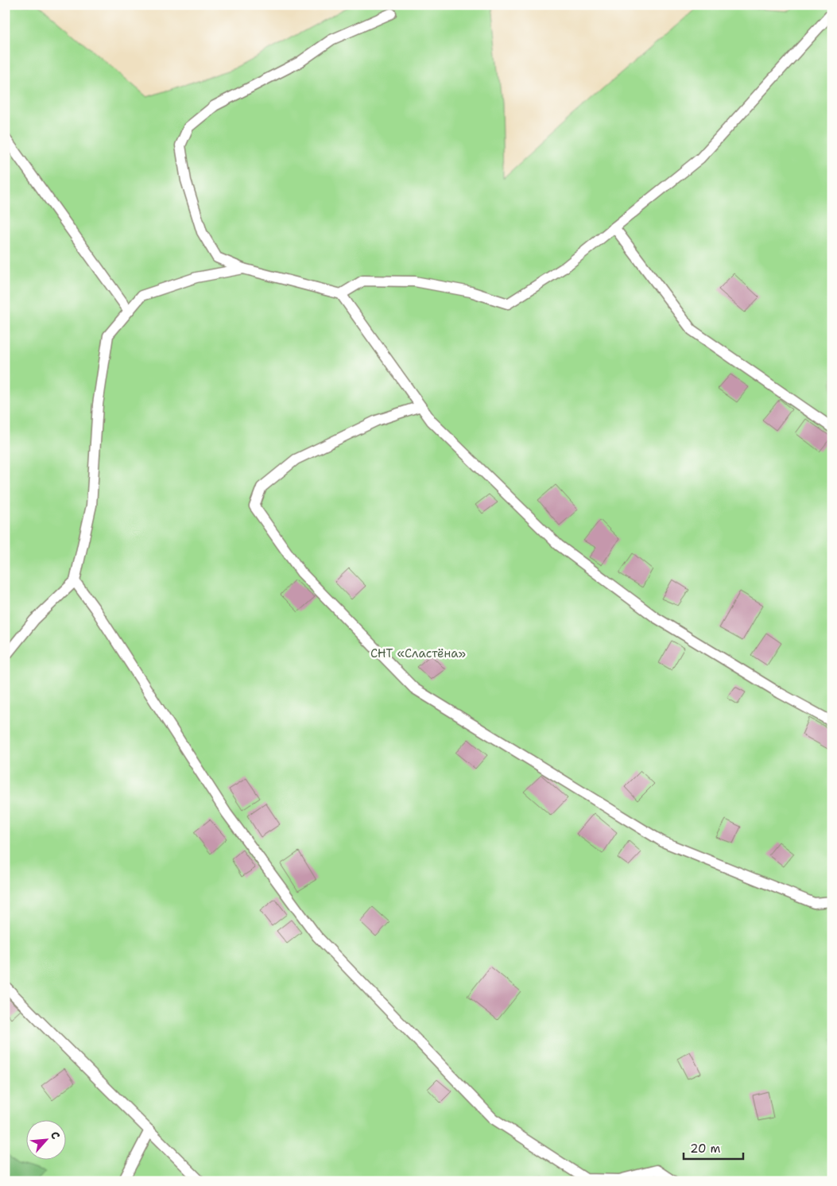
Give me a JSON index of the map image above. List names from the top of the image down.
{
  "parks": ["СНТ «Сластёна»"],
  "scale_bar": "20 m",
  "north": "top right"
}
